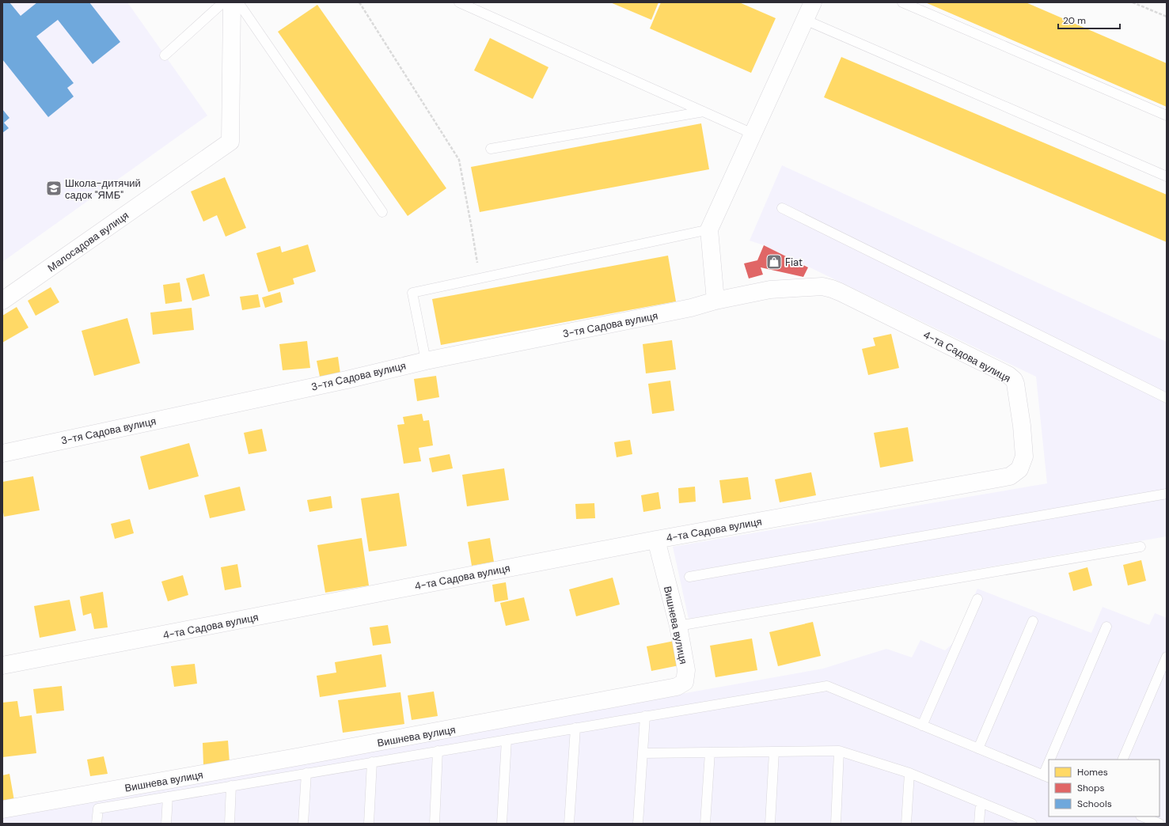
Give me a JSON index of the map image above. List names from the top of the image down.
{
  "streets": {
    "street": [
      "Малосадова вулиця",
      "3-тя Садова вулиця",
      "4-та Садова вулиця",
      "Вишнева вулиця"
    ]
  },
  "crossings": [
    ["3-тя Садова вулиця", "4-та Садова вулиця"],
    ["4-та Садова вулиця", "Вишнева вулиця"]
  ],
  "places": {
    "school or university": ["Школа-дитячий садок \"ЯМБ\""],
    "shop": ["Fiat"]
  },
  "legend": ["Homes", "Shops", "Schools"],
  "scale_bar": "20 m"
}
